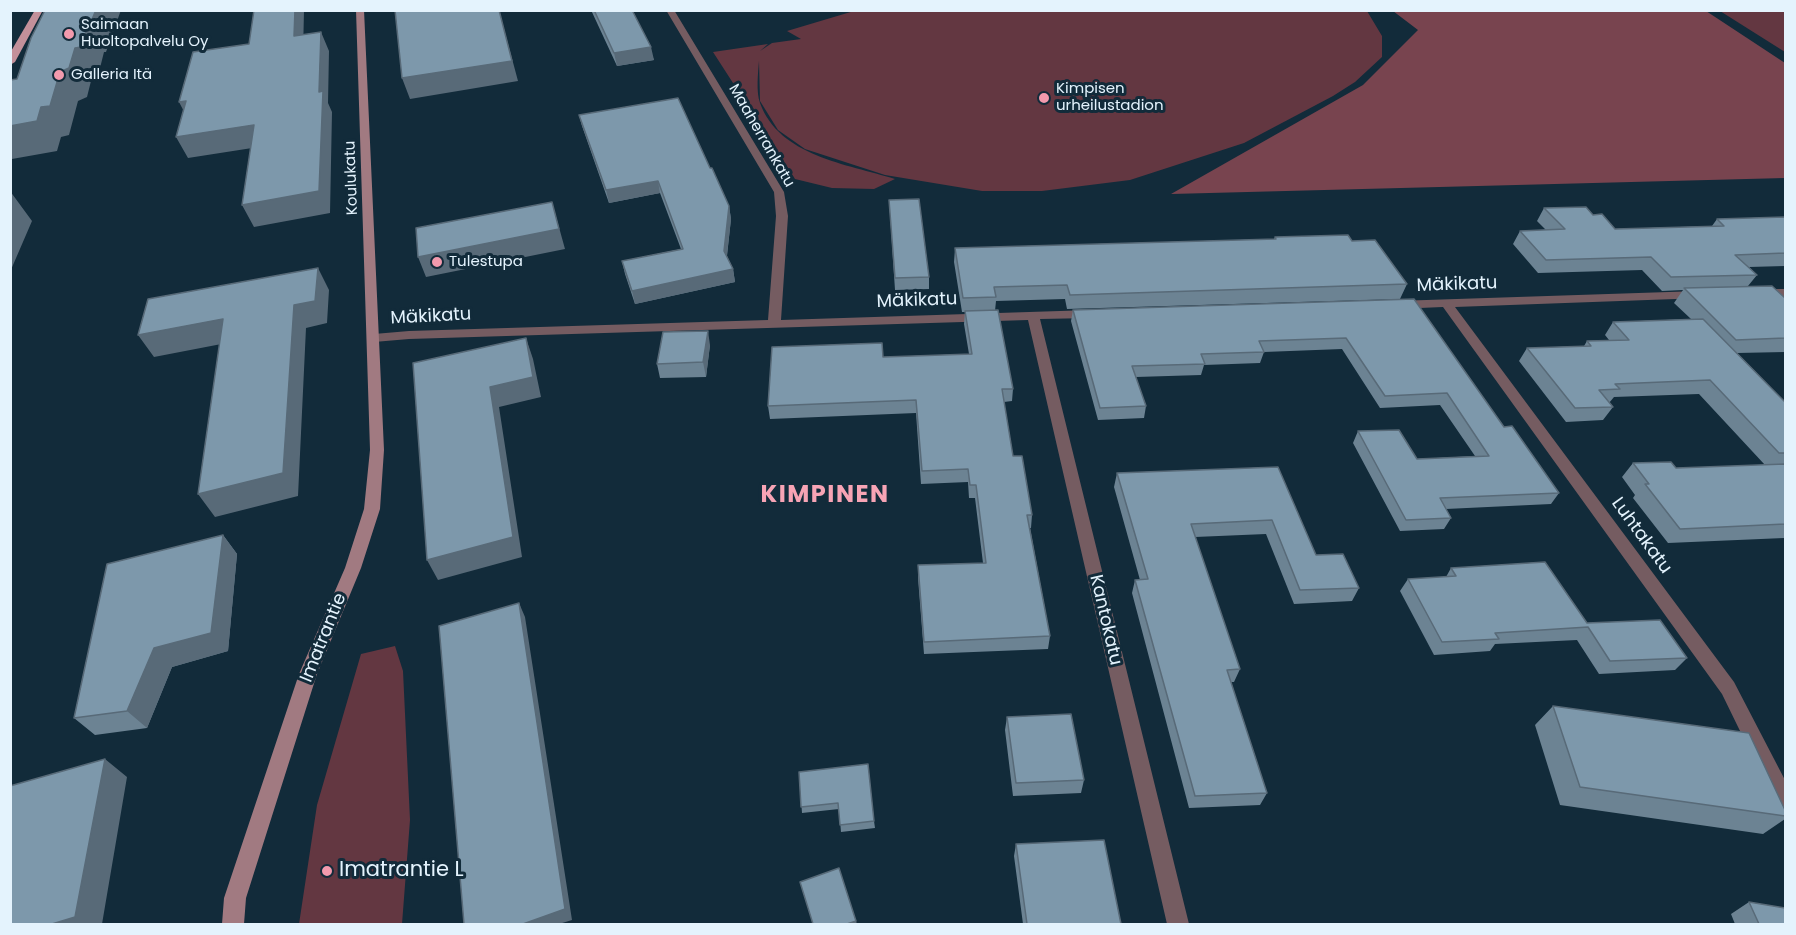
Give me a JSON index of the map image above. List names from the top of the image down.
{
  "streets": {
    "street": [
      "Maaherrankatu",
      "Koulukatu",
      "Mäkikatu",
      "Luhtakatu",
      "Kantokatu",
      "Imatrantie"
    ]
  },
  "crossings": [
    ["Maaherrankatu", "Mäkikatu"],
    ["Koulukatu", "Mäkikatu"],
    ["Koulukatu", "Imatrantie"],
    ["Mäkikatu", "Luhtakatu"],
    ["Mäkikatu", "Kantokatu"],
    ["Mäkikatu", "Imatrantie"]
  ],
  "districts": ["KIMPINEN"],
  "places": [
    "Saimaan Huoltopalvelu Oy",
    "Galleria Itä",
    "Kimpisen urheilustadion",
    "Tulestupa",
    "Imatrantie L"
  ]
}
